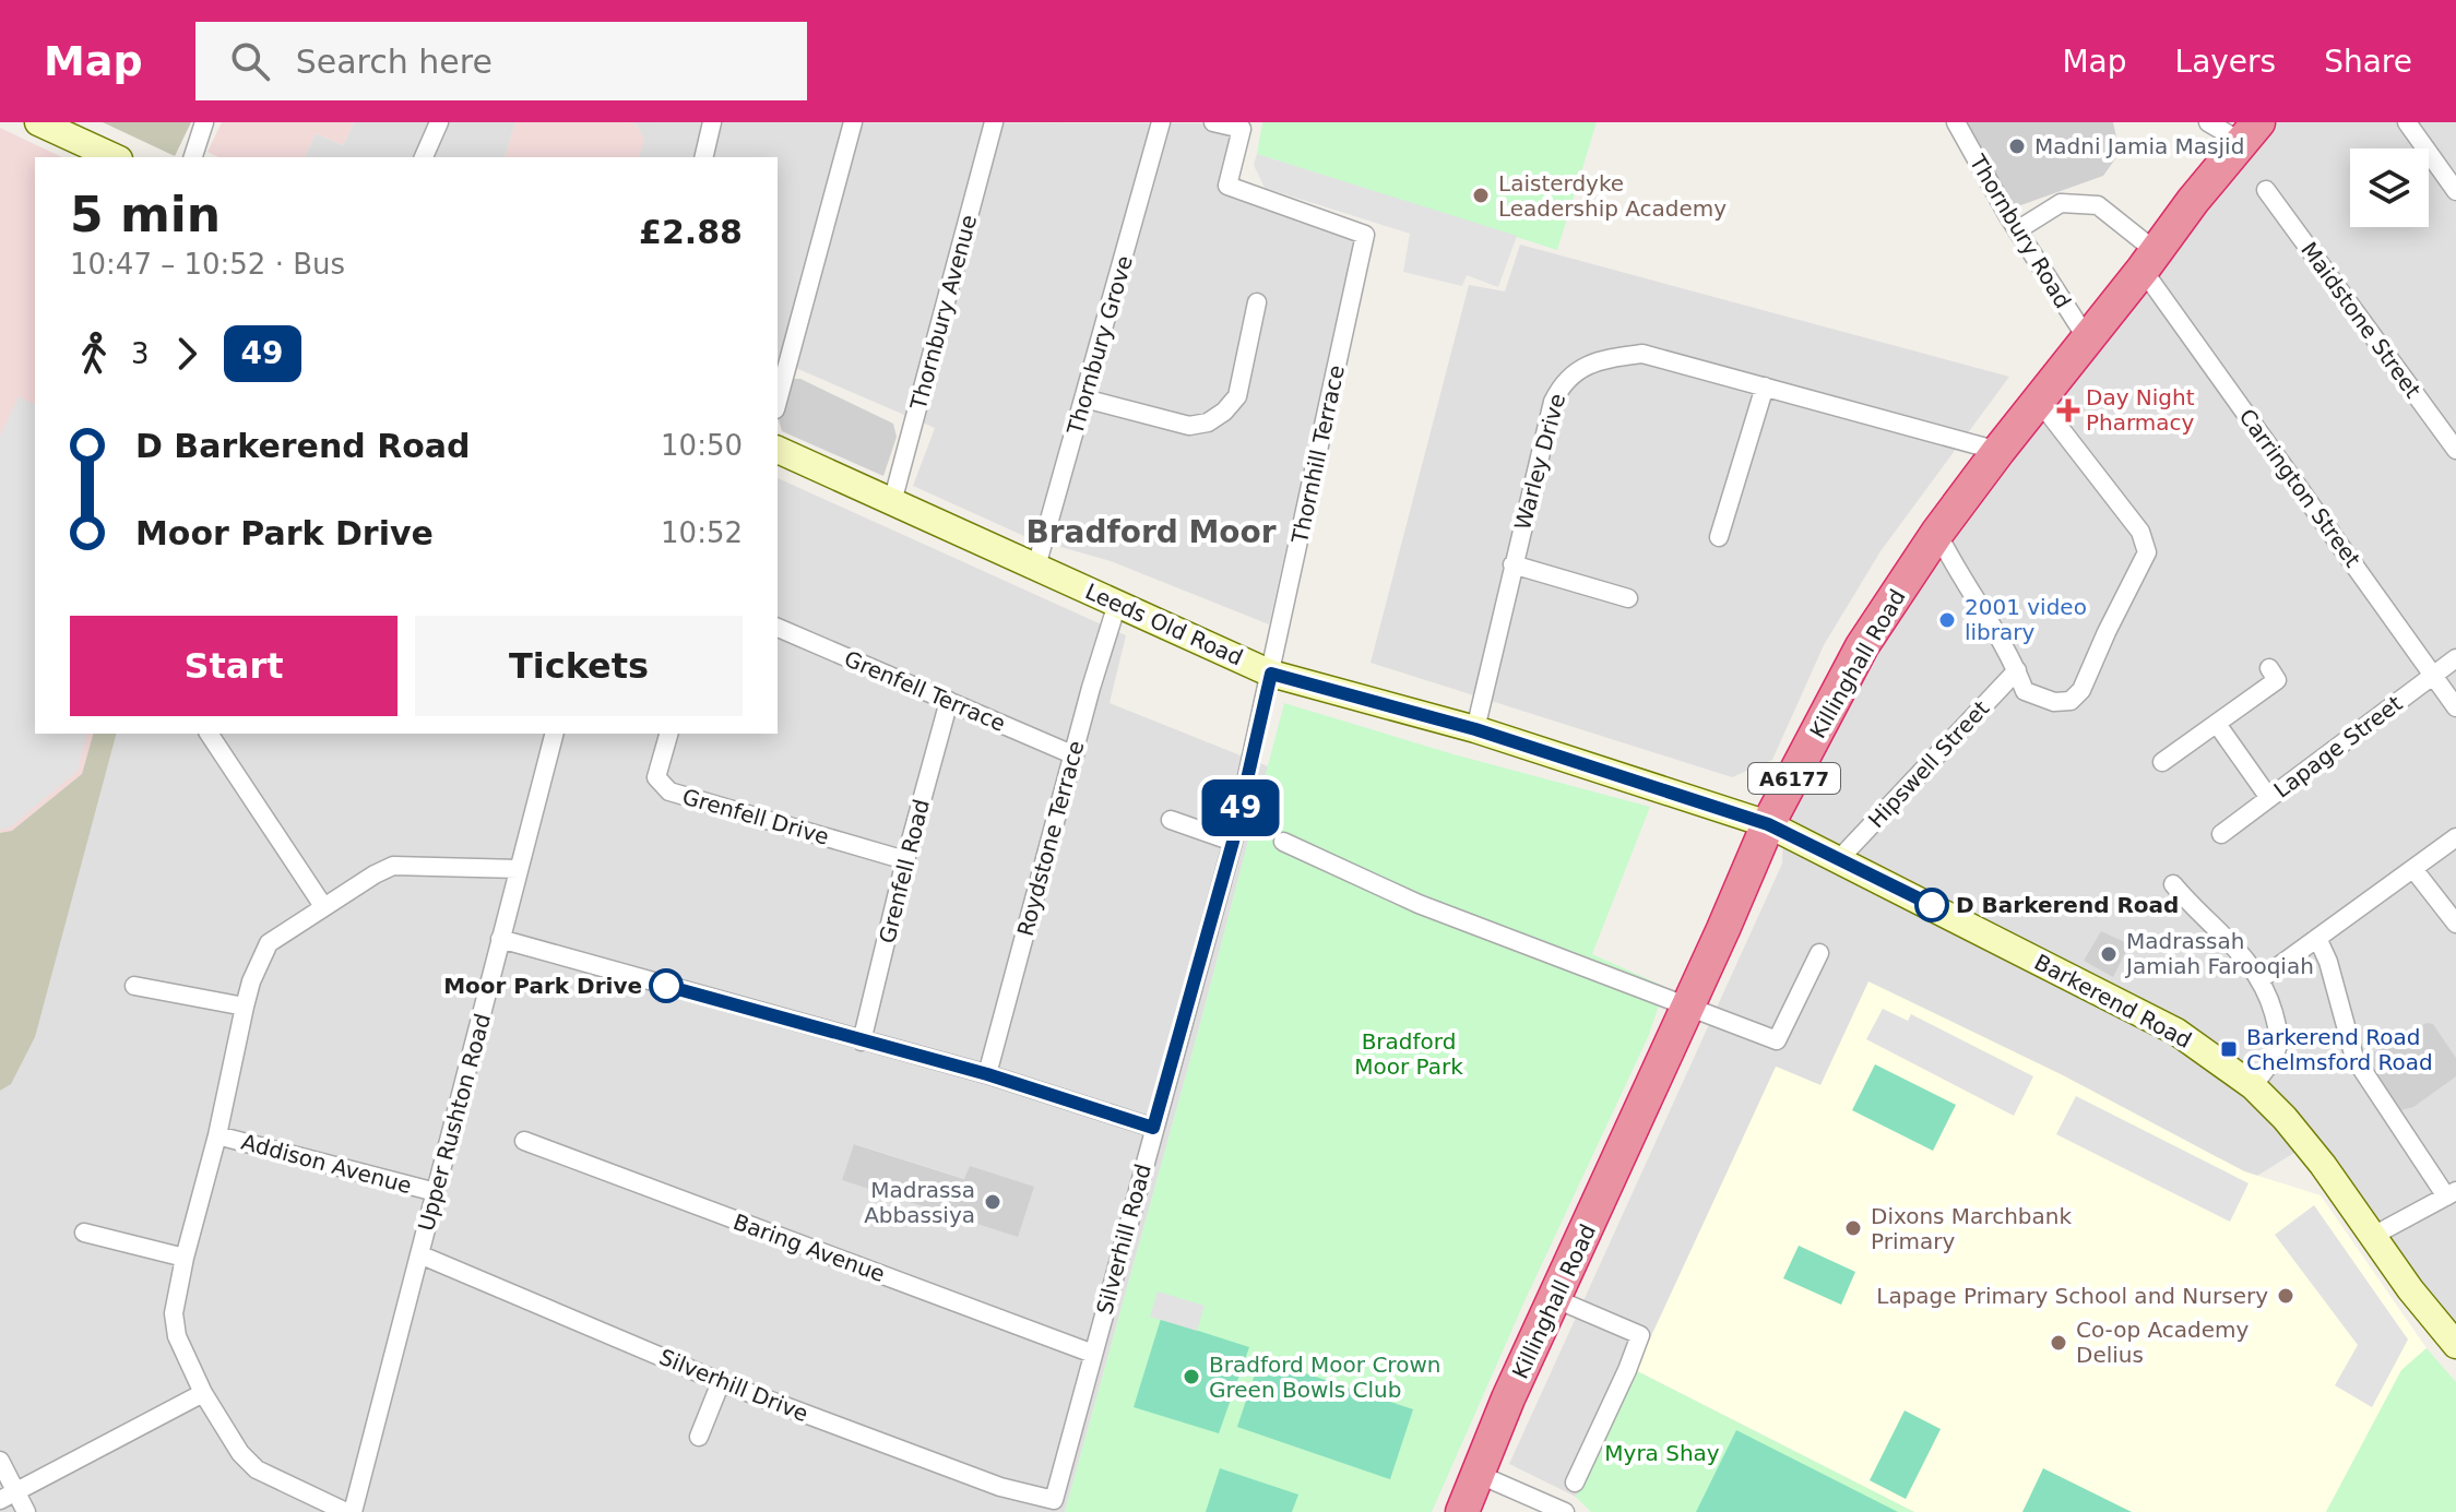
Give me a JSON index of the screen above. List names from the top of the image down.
{
  "streets": {
    "highway": ["Killinghall Road", "A6177"],
    "main road": ["Leeds Old Road", "Barkerend Road"],
    "street": [
      "Thornbury Road",
      "Thornbury Avenue",
      "Maidstone Street",
      "Thornbury Grove",
      "Thornhill Terrace",
      "Warley Drive",
      "Carrington Street",
      "Grenfell Terrace",
      "Lapage Street",
      "Hipswell Street",
      "Grenfell Drive",
      "Roydstone Terrace",
      "Grenfell Road",
      "Upper Rushton Road",
      "Addison Avenue",
      "Silverhill Road",
      "Baring Avenue",
      "Silverhill Drive"
    ]
  },
  "crossings": [
    ["Thornbury Road", "Carrington Street"],
    ["Thornbury Road", "Killinghall Road"],
    ["Thornbury Avenue", "Leeds Old Road"],
    ["Thornbury Grove", "Leeds Old Road"],
    ["Thornhill Terrace", "Leeds Old Road"],
    ["Thornhill Terrace", "Silverhill Road"],
    ["Warley Drive", "Leeds Old Road"],
    ["Warley Drive", "Killinghall Road"],
    ["Carrington Street", "Killinghall Road"],
    ["Carrington Street", "Lapage Street"],
    ["Leeds Old Road", "Killinghall Road"],
    ["Leeds Old Road", "Roydstone Terrace"],
    ["Leeds Old Road", "Barkerend Road"],
    ["Leeds Old Road", "Silverhill Road"],
    ["Killinghall Road", "Barkerend Road"],
    ["Grenfell Terrace", "Roydstone Terrace"],
    ["Grenfell Terrace", "Grenfell Road"],
    ["Hipswell Street", "Barkerend Road"],
    ["Grenfell Drive", "Grenfell Road"],
    ["Upper Rushton Road", "Addison Avenue"],
    ["Upper Rushton Road", "Silverhill Drive"],
    ["Silverhill Road", "Baring Avenue"],
    ["Silverhill Road", "Silverhill Drive"]
  ],
  "districts": ["Bradford Moor"],
  "parks": ["Bradford Moor Park", "Myra Shay"],
  "places": {
    "other": [
      "Madni Jamia Masjid",
      "Laisterdyke Leadership Academy",
      "2001 video library",
      "D Barkerend Road",
      "Madrassah Jamiah Farooqiah",
      "Moor Park Drive",
      "Madrassa Abbassiya",
      "Dixons Marchbank Primary",
      "Lapage Primary School and Nursery",
      "Co-op Academy Delius",
      "Bradford Moor Crown Green Bowls Club"
    ],
    "health": ["Day Night Pharmacy"],
    "transit": ["Barkerend Road Chelmsford Road"]
  },
  "lines": ["bus line 49"],
  "page": {
    "header": "Map",
    "search": "Search here",
    "nav": ["Map", "Layers", "Share"],
    "on_map": "49",
    "heading": ["5 min", "10:47 – 10:52 · Bus", "£2.88"],
    "legs": ["3", "49"],
    "list": [
      {
        "name": "D Barkerend Road",
        "value": "10:50"
      },
      {
        "name": "Moor Park Drive",
        "value": "10:52"
      }
    ],
    "buttons": ["Start", "Tickets"]
  }
}
